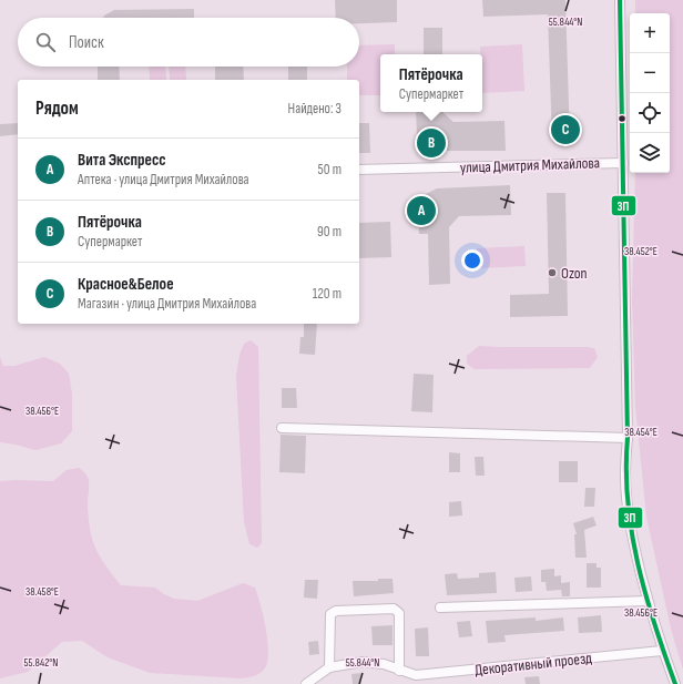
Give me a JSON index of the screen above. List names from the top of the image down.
{
  "streets": {
    "street": ["улица Дмитрия Михайлова", "Декоративный проезд"]
  },
  "places": ["Ozon"],
  "lines": ["transit line 3П"],
  "page": {
    "map_buttons": ["+", "−"],
    "search": "Поиск",
    "popup": ["Пятёрочка", "Супермаркет"],
    "heading": ["Рядом", "Найдено: 3"],
    "pins": ["C", "B", "A"],
    "list": [
      {
        "mark": "A",
        "name": "Вита Экспресс",
        "note": "Аптека · улица Дмитрия Михайлова",
        "value": "50 m"
      },
      {
        "mark": "B",
        "name": "Пятёрочка",
        "note": "Супермаркет",
        "value": "90 m"
      },
      {
        "mark": "C",
        "name": "Красное&Белое",
        "note": "Магазин · улица Дмитрия Михайлова",
        "value": "120 m"
      }
    ]
  },
  "coordinates": [
    "55.844°N",
    "38.452°E",
    "38.456°E",
    "38.454°E",
    "38.458°E",
    "55.842°N"
  ]
}
